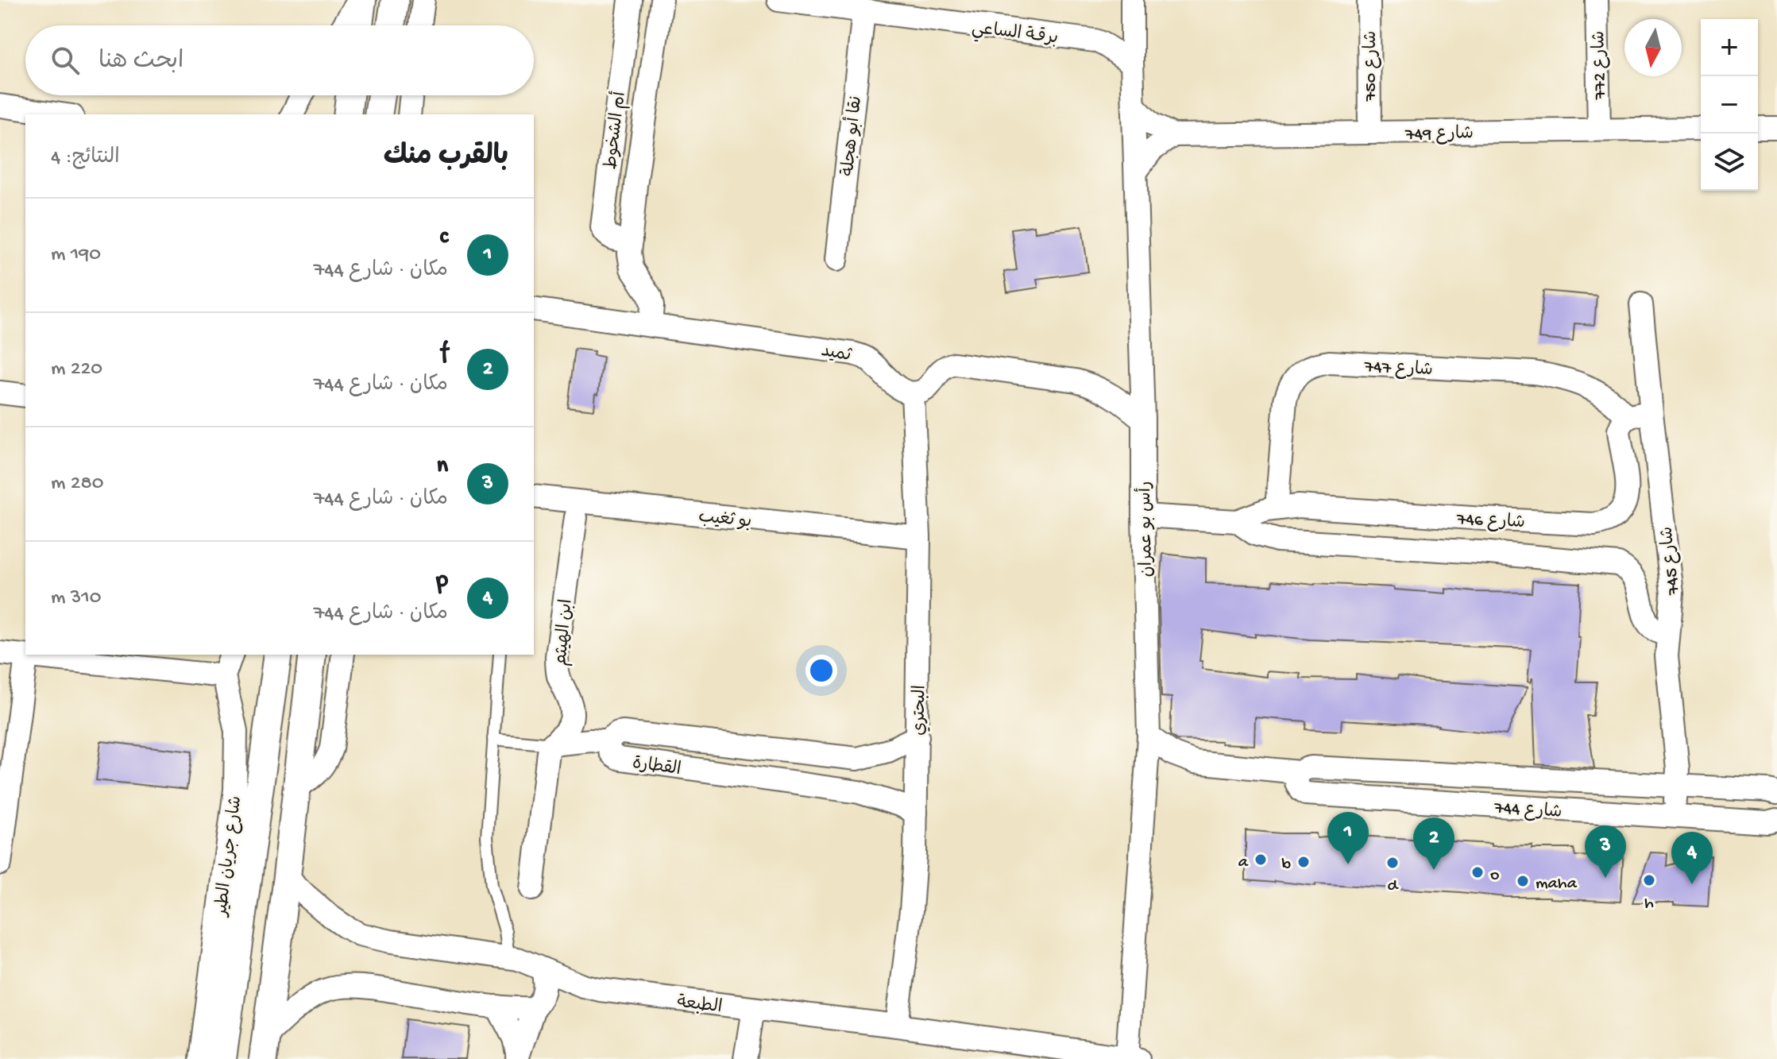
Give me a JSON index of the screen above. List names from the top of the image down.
{
  "streets": {
    "street": [
      "برقـة الساعي",
      "شارع 772",
      "شارع 750",
      "أم الشخوط",
      "شارع 749",
      "نقا أبو هجلة",
      "ثميد",
      "شارع 747",
      "بو ثغيب",
      "شارع 746",
      "رأس بو عمران",
      "شارع 745",
      "ابن الهيثم",
      "البحتري",
      "القطارة",
      "شارع 744",
      "شارع جريان الطير",
      "الطبعة"
    ]
  },
  "crossings": [
    ["برقـة الساعي", "نقا أبو هجلة"],
    ["برقـة الساعي", "رأس بو عمران"],
    ["شارع 772", "شارع 749"],
    ["شارع 750", "شارع 749"],
    ["أم الشخوط", "ثميد"],
    ["ثميد", "البحتري"],
    ["شارع 747", "شارع 746"],
    ["بو ثغيب", "البحتري"],
    ["شارع 746", "رأس بو عمران"],
    ["شارع 746", "شارع 745"],
    ["رأس بو عمران", "شارع 744"],
    ["رأس بو عمران", "الطبعة"],
    ["شارع 745", "شارع 744"],
    ["البحتري", "القطارة"],
    ["البحتري", "الطبعة"]
  ],
  "places": [
    "a",
    "b",
    "d",
    "o",
    "h",
    "maha"
  ],
  "north": "bottom",
  "page": {
    "map_buttons": ["+", "−"],
    "search": "ابحث هنا",
    "heading": ["بالقرب منك", "النتائج: 4"],
    "list": [
      {
        "mark": "1",
        "name": "c",
        "note": "مكان · شارع 744",
        "value": "190 m"
      },
      {
        "mark": "2",
        "name": "f",
        "note": "مكان · شارع 744",
        "value": "220 m"
      },
      {
        "mark": "3",
        "name": "n",
        "note": "مكان · شارع 744",
        "value": "280 m"
      },
      {
        "mark": "4",
        "name": "p",
        "note": "مكان · شارع 744",
        "value": "310 m"
      }
    ],
    "pins": [
      "1",
      "2",
      "3",
      "4"
    ]
  }
}
